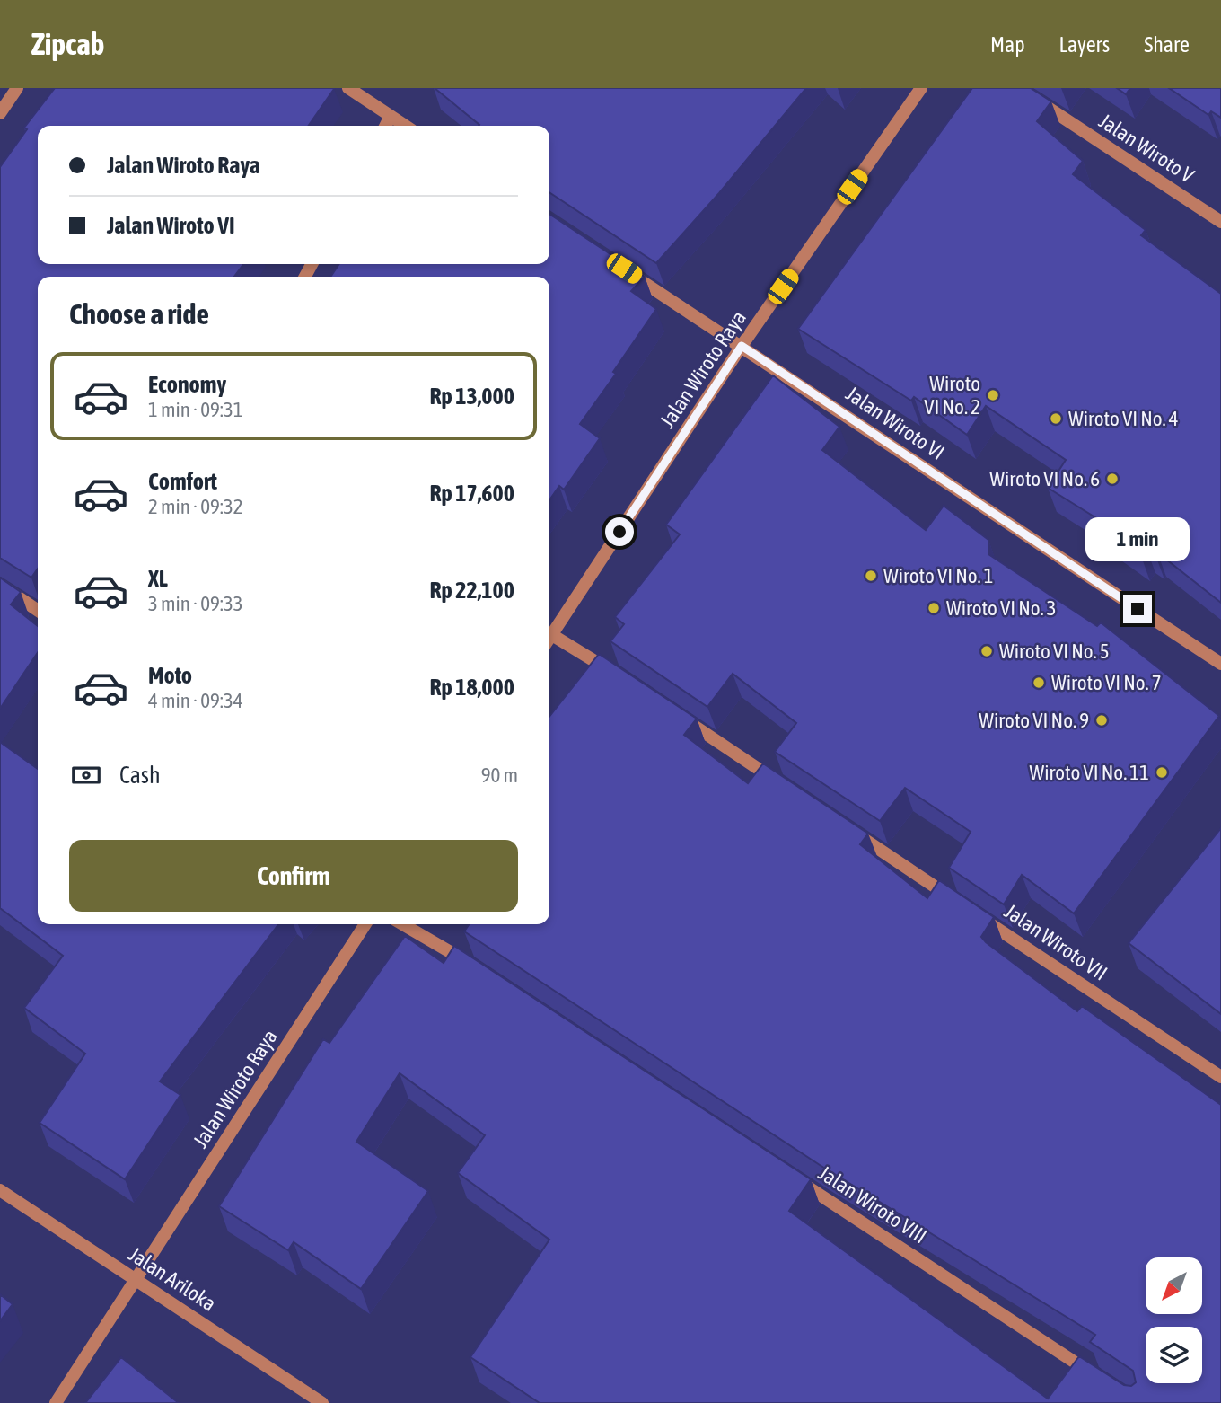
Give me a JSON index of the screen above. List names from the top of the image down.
{
  "streets": {
    "street": [
      "Jalan Wiroto V",
      "Jalan Wiroto Raya",
      "Jalan Wiroto VI",
      "Jalan Wiroto VII",
      "Jalan Wiroto VIII",
      "Jalan Ariloka"
    ]
  },
  "crossings": [
    ["Jalan Wiroto Raya", "Jalan Wiroto VI"],
    ["Jalan Wiroto Raya", "Jalan Ariloka"]
  ],
  "places": [
    "Wiroto VI No. 2",
    "Wiroto VI No. 4",
    "Wiroto VI No. 6",
    "Wiroto VI No. 1",
    "Wiroto VI No. 3",
    "Wiroto VI No. 5",
    "Wiroto VI No. 7",
    "Wiroto VI No. 9",
    "Wiroto VI No. 11"
  ],
  "north": "bottom left",
  "page": {
    "header": "Zipcab",
    "nav": ["Map", "Layers", "Share"],
    "banner": ["Jalan Wiroto Raya", "Jalan Wiroto VI"],
    "heading": "Choose a ride",
    "list": [
      {
        "name": "Economy",
        "note": "1 min · 09:31",
        "value": "Rp 13,000"
      },
      {
        "name": "Comfort",
        "note": "2 min · 09:32",
        "value": "Rp 17,600"
      },
      {
        "name": "XL",
        "note": "3 min · 09:33",
        "value": "Rp 22,100"
      },
      {
        "name": "Moto",
        "note": "4 min · 09:34",
        "value": "Rp 18,000"
      }
    ],
    "bubble": "1 min",
    "pay": ["Cash", "90 m"],
    "buttons": "Confirm"
  }
}
